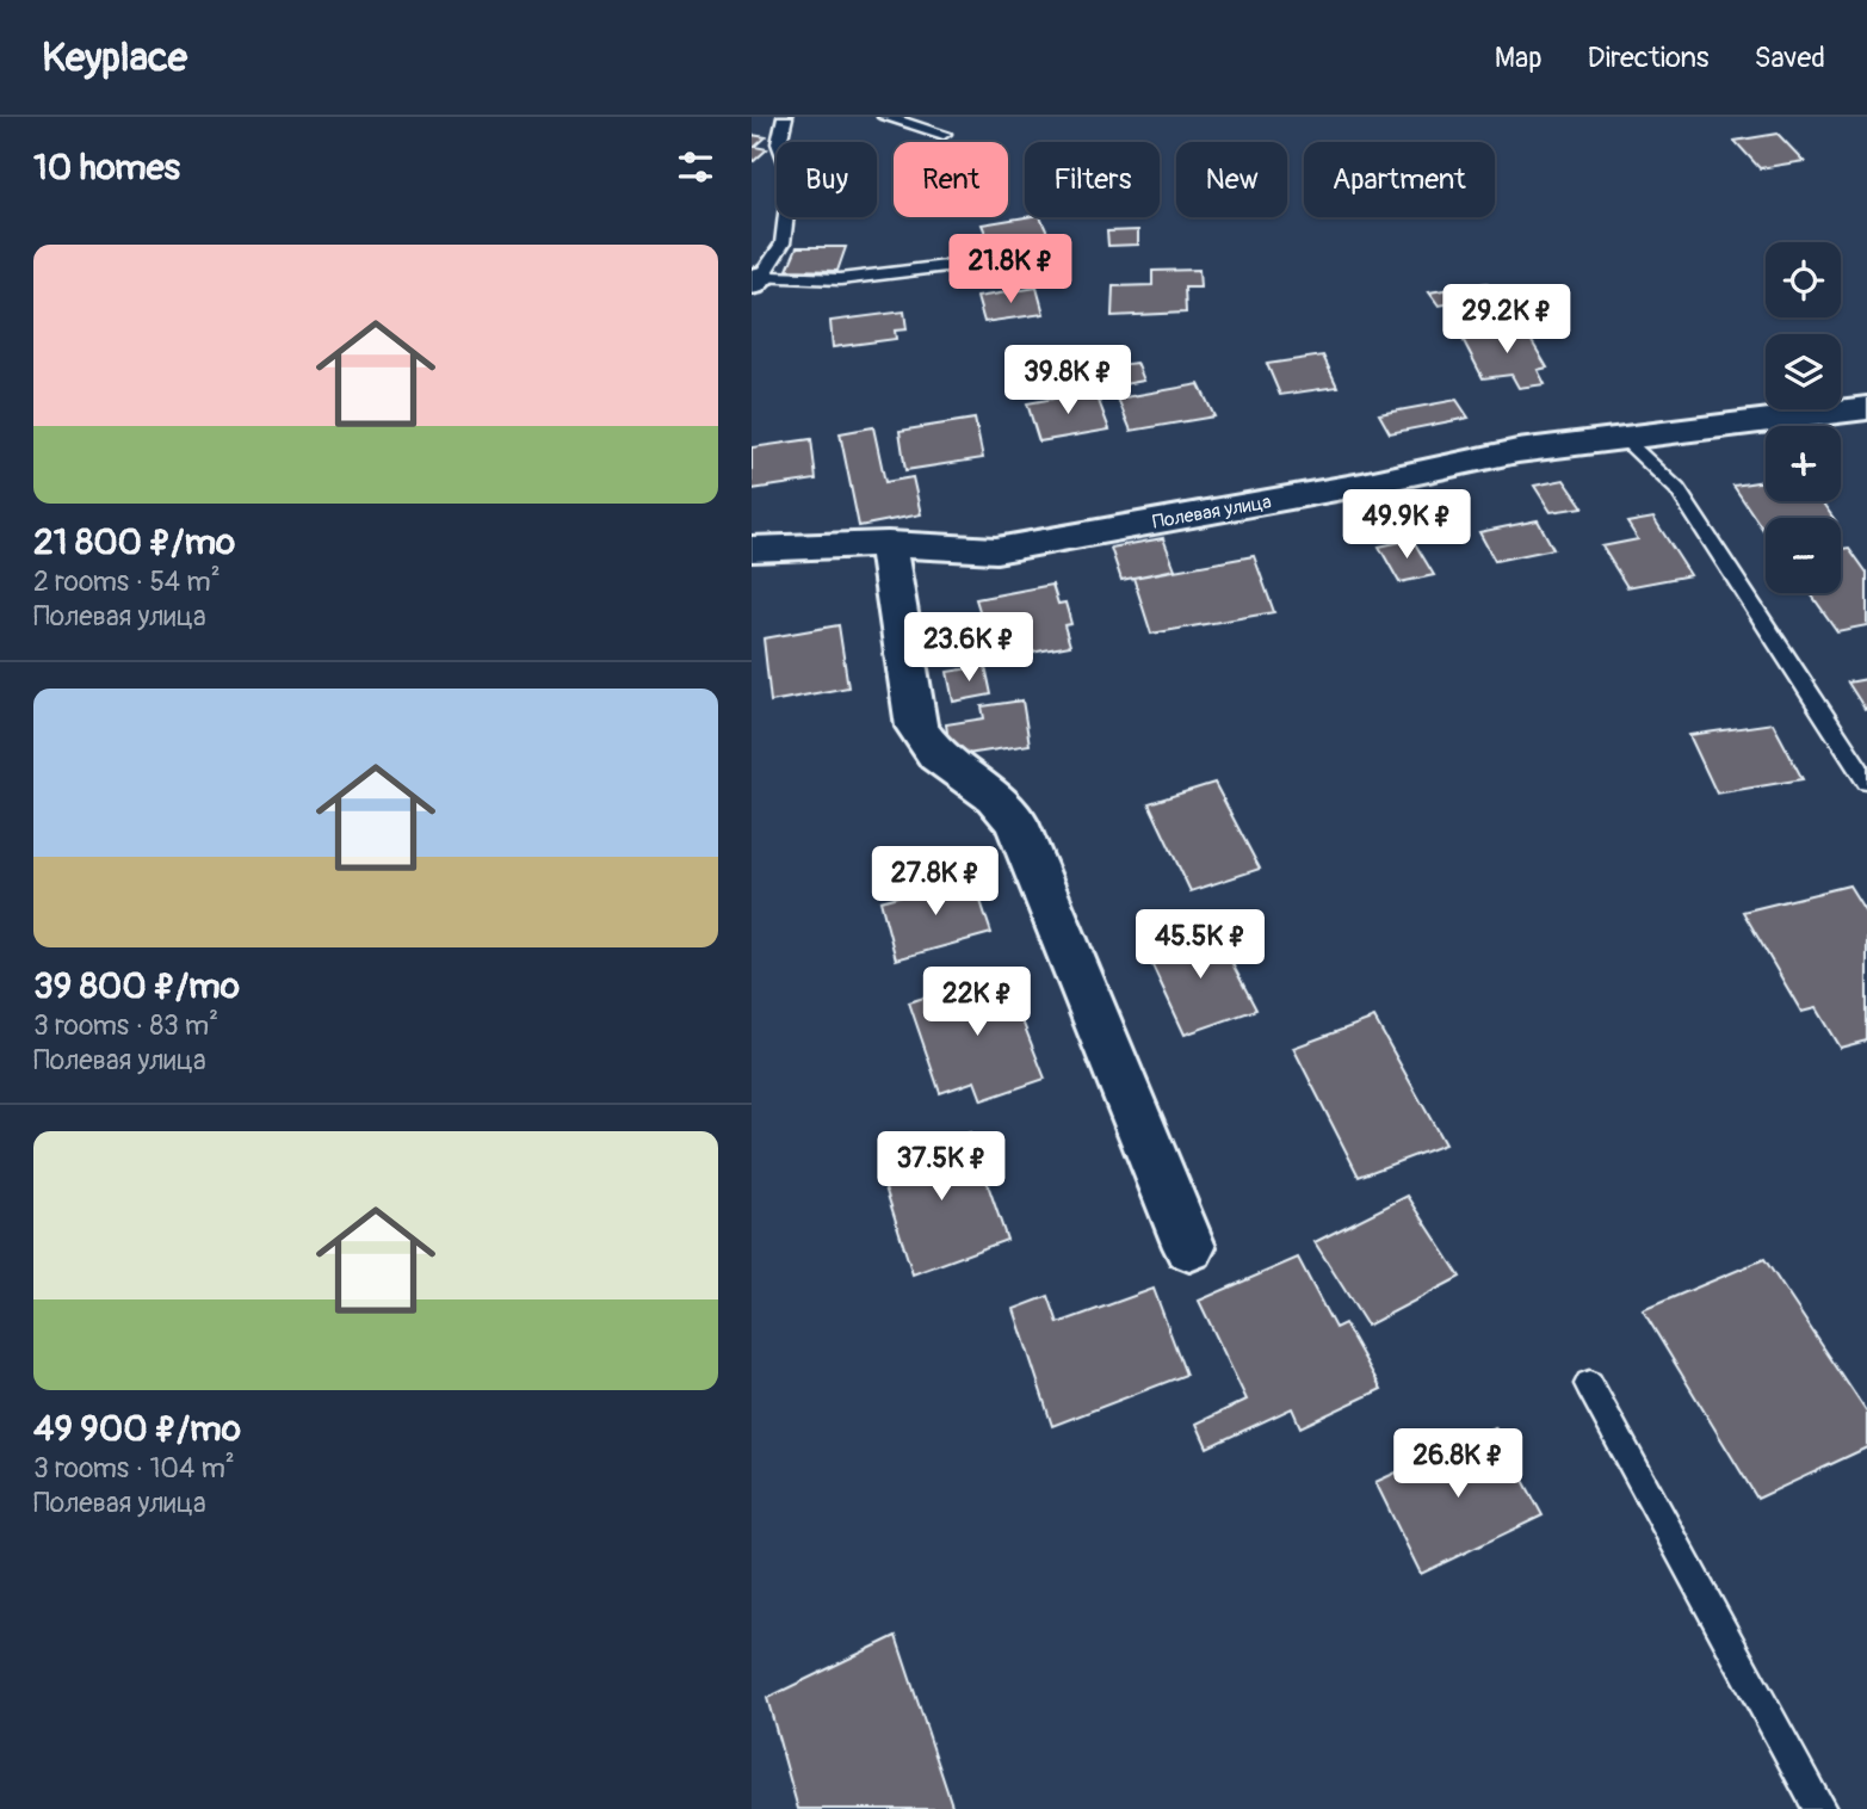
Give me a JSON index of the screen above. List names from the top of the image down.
{
  "streets": {
    "street": ["Полевая улица"]
  },
  "page": {
    "header": "Keyplace",
    "nav": ["Map", "Directions", "Saved"],
    "heading": "10 homes",
    "chip": [
      "Buy",
      "Rent",
      "Filters",
      "New",
      "Apartment"
    ],
    "list": [
      {
        "name": "21 800 ₽/mo",
        "note": "2 rooms · 54 m² · Полевая улица"
      },
      {
        "name": "39 800 ₽/mo",
        "note": "3 rooms · 83 m² · Полевая улица"
      },
      {
        "name": "49 900 ₽/mo",
        "note": "3 rooms · 104 m² · Полевая улица"
      }
    ],
    "price": [
      "21.8K ₽",
      "29.2K ₽",
      "39.8K ₽",
      "49.9K ₽",
      "23.6K ₽",
      "27.8K ₽",
      "45.5K ₽",
      "22K ₽",
      "37.5K ₽",
      "26.8K ₽"
    ],
    "map_buttons": ["+", "−"]
  }
}
